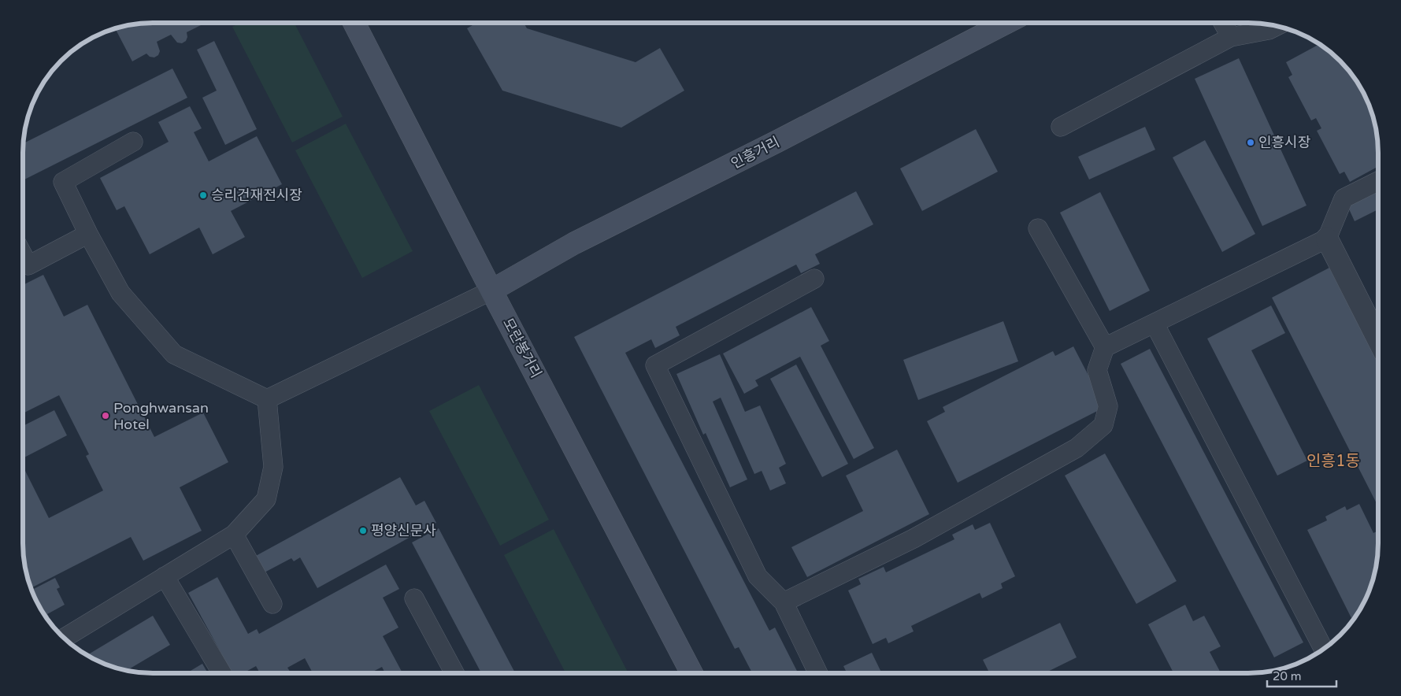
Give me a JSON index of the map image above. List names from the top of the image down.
{
  "streets": {
    "main road": ["인흥거리", "모란봉거리"]
  },
  "crossings": [
    ["인흥거리", "모란봉거리"]
  ],
  "districts": ["인흥1동"],
  "places": [
    "인흥시장",
    "승리건재전시장",
    "Ponghwansan Hotel",
    "평양신문사"
  ],
  "scale_bar": "20 m"
}
